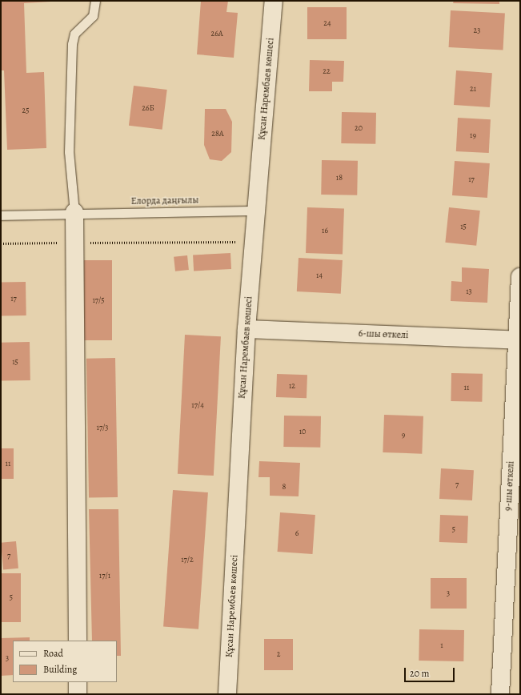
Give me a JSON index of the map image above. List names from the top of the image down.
{
  "streets": {
    "street": ["Құсан Нарембаев көшесі", "6-шы өткелі", "9-шы өткелі"],
    "lane": ["Елорда даңғылы"]
  },
  "crossings": [
    ["Құсан Нарембаев көшесі", "Елорда даңғылы"],
    ["Құсан Нарембаев көшесі", "6-шы өткелі"],
    ["6-шы өткелі", "9-шы өткелі"]
  ],
  "house_numbers": [
    "24",
    "23",
    "26А",
    "22",
    "21",
    "26Б",
    "25",
    "20",
    "28А",
    "19",
    "18",
    "17",
    "15",
    "16",
    "14",
    "13",
    "17",
    "17/5",
    "15",
    "12",
    "11",
    "17/4",
    "17/3",
    "10",
    "9",
    "11",
    "7",
    "8",
    "5",
    "6",
    "7",
    "17/2",
    "17/1",
    "3",
    "5",
    "1",
    "2",
    "3"
  ],
  "legend": ["Road", "Building"],
  "scale_bar": "20 m"
}
